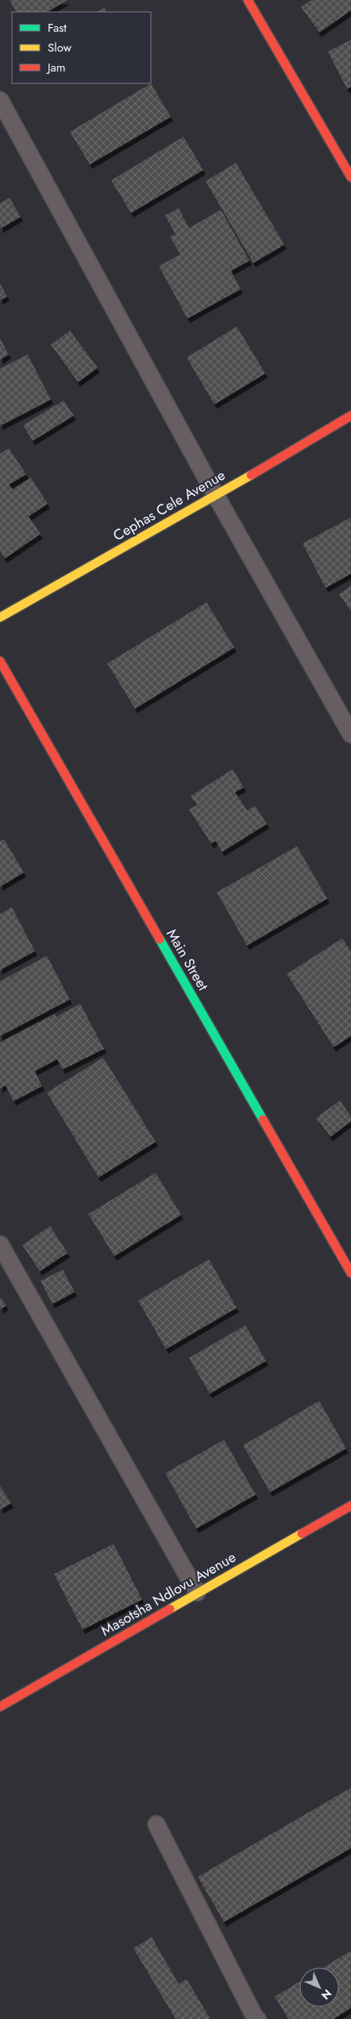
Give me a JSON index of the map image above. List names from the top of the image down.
{
  "streets": {
    "main road": ["Cephas Cele Avenue", "Main Street", "Masotsha Ndlovu Avenue"]
  },
  "legend": ["Fast", "Slow", "Jam"],
  "north": "bottom right"
}
